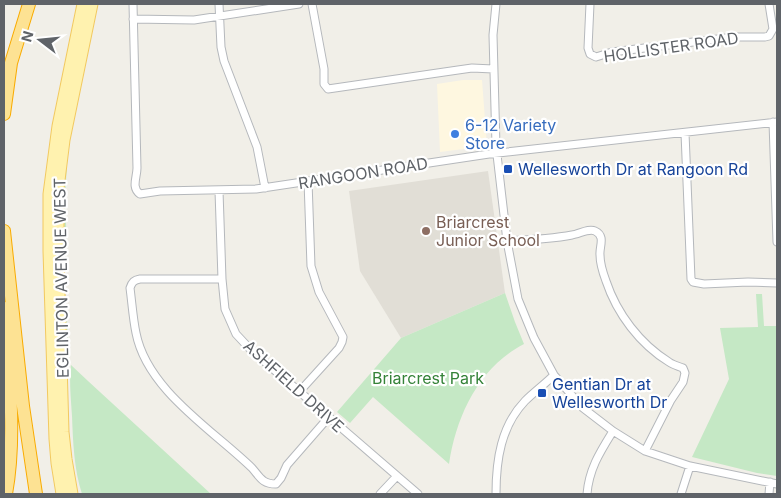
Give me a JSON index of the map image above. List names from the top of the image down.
{
  "streets": {
    "main road": ["EGLINTON AVENUE WEST"],
    "street": ["HOLLISTER ROAD", "RANGOON ROAD", "ASHFIELD DRIVE"]
  },
  "crossings": [
    ["RANGOON ROAD", "ASHFIELD DRIVE"]
  ],
  "parks": ["Briarcrest Park"],
  "places": {
    "other": ["6-12 Variety Store", "Briarcrest Junior School"],
    "transit": ["Wellesworth Dr at Rangoon Rd", "Gentian Dr at Wellesworth Dr"]
  },
  "north": "left"
}
